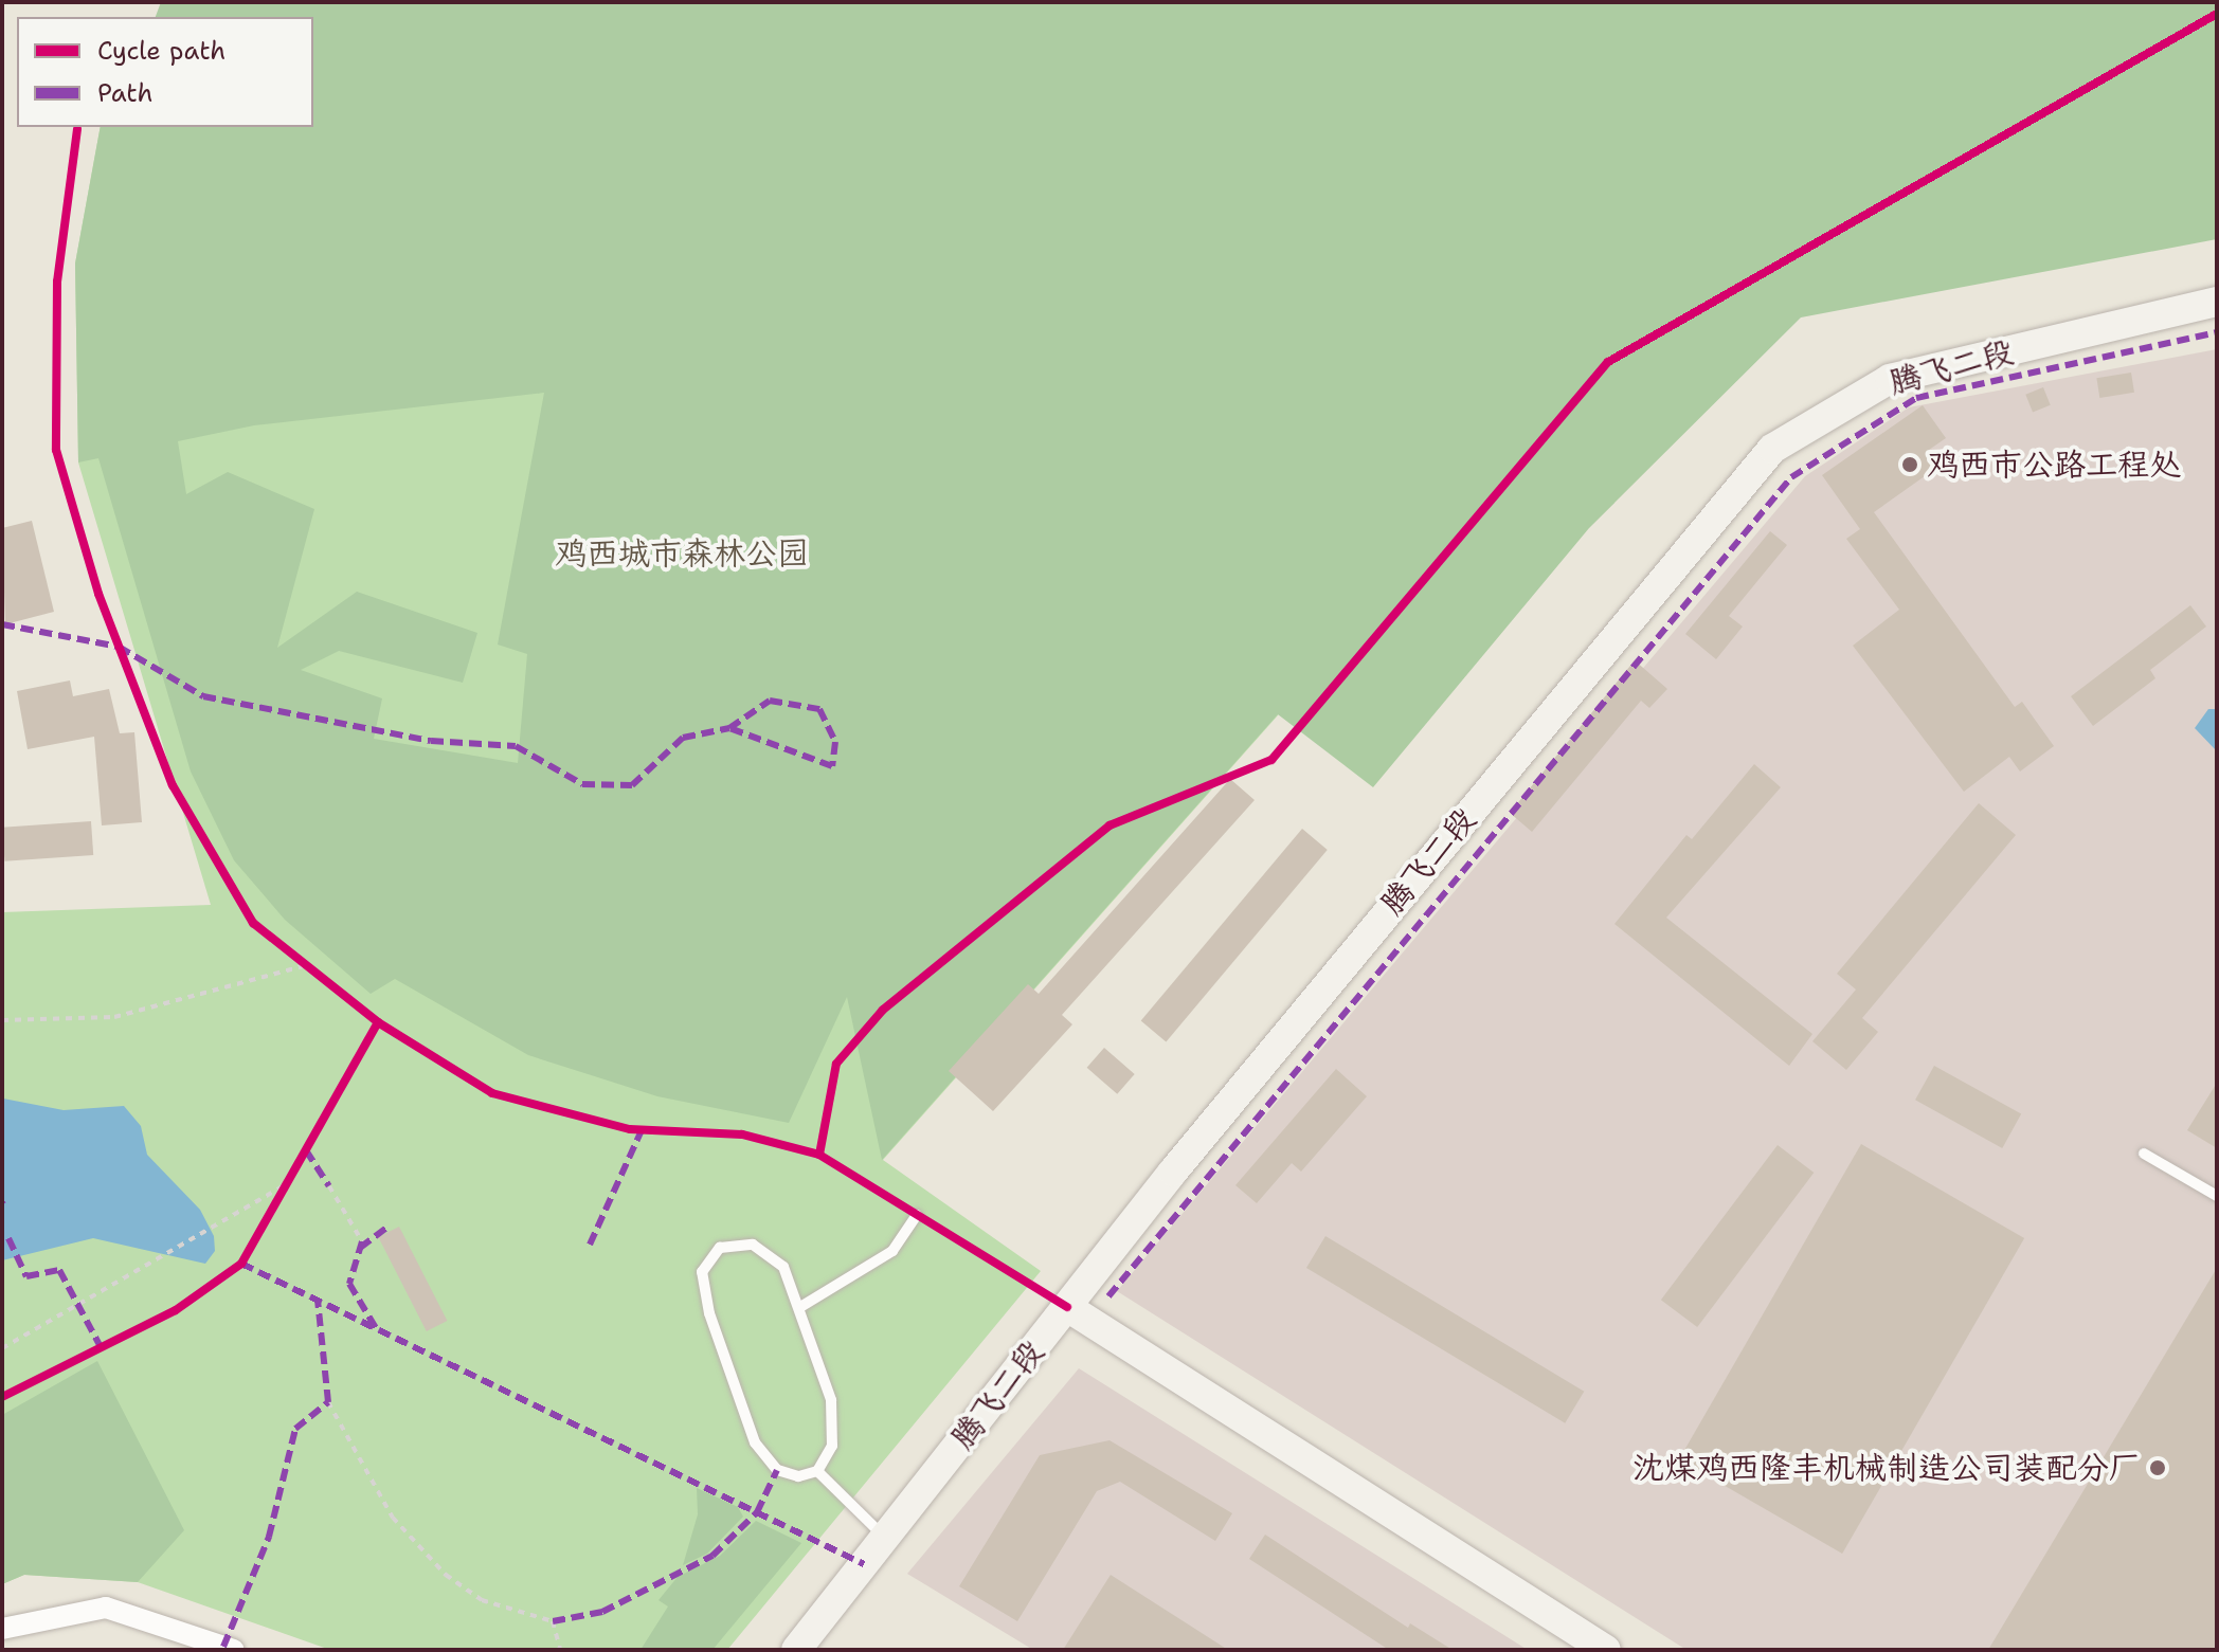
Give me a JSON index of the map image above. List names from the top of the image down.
{
  "streets": {
    "street": ["腾飞二段"]
  },
  "parks": ["鸡西城市森林公园"],
  "places": ["鸡西市公路工程处", "沈煤鸡西隆丰机械制造公司装配分厂"],
  "legend": ["Cycle path", "Path"]
}
